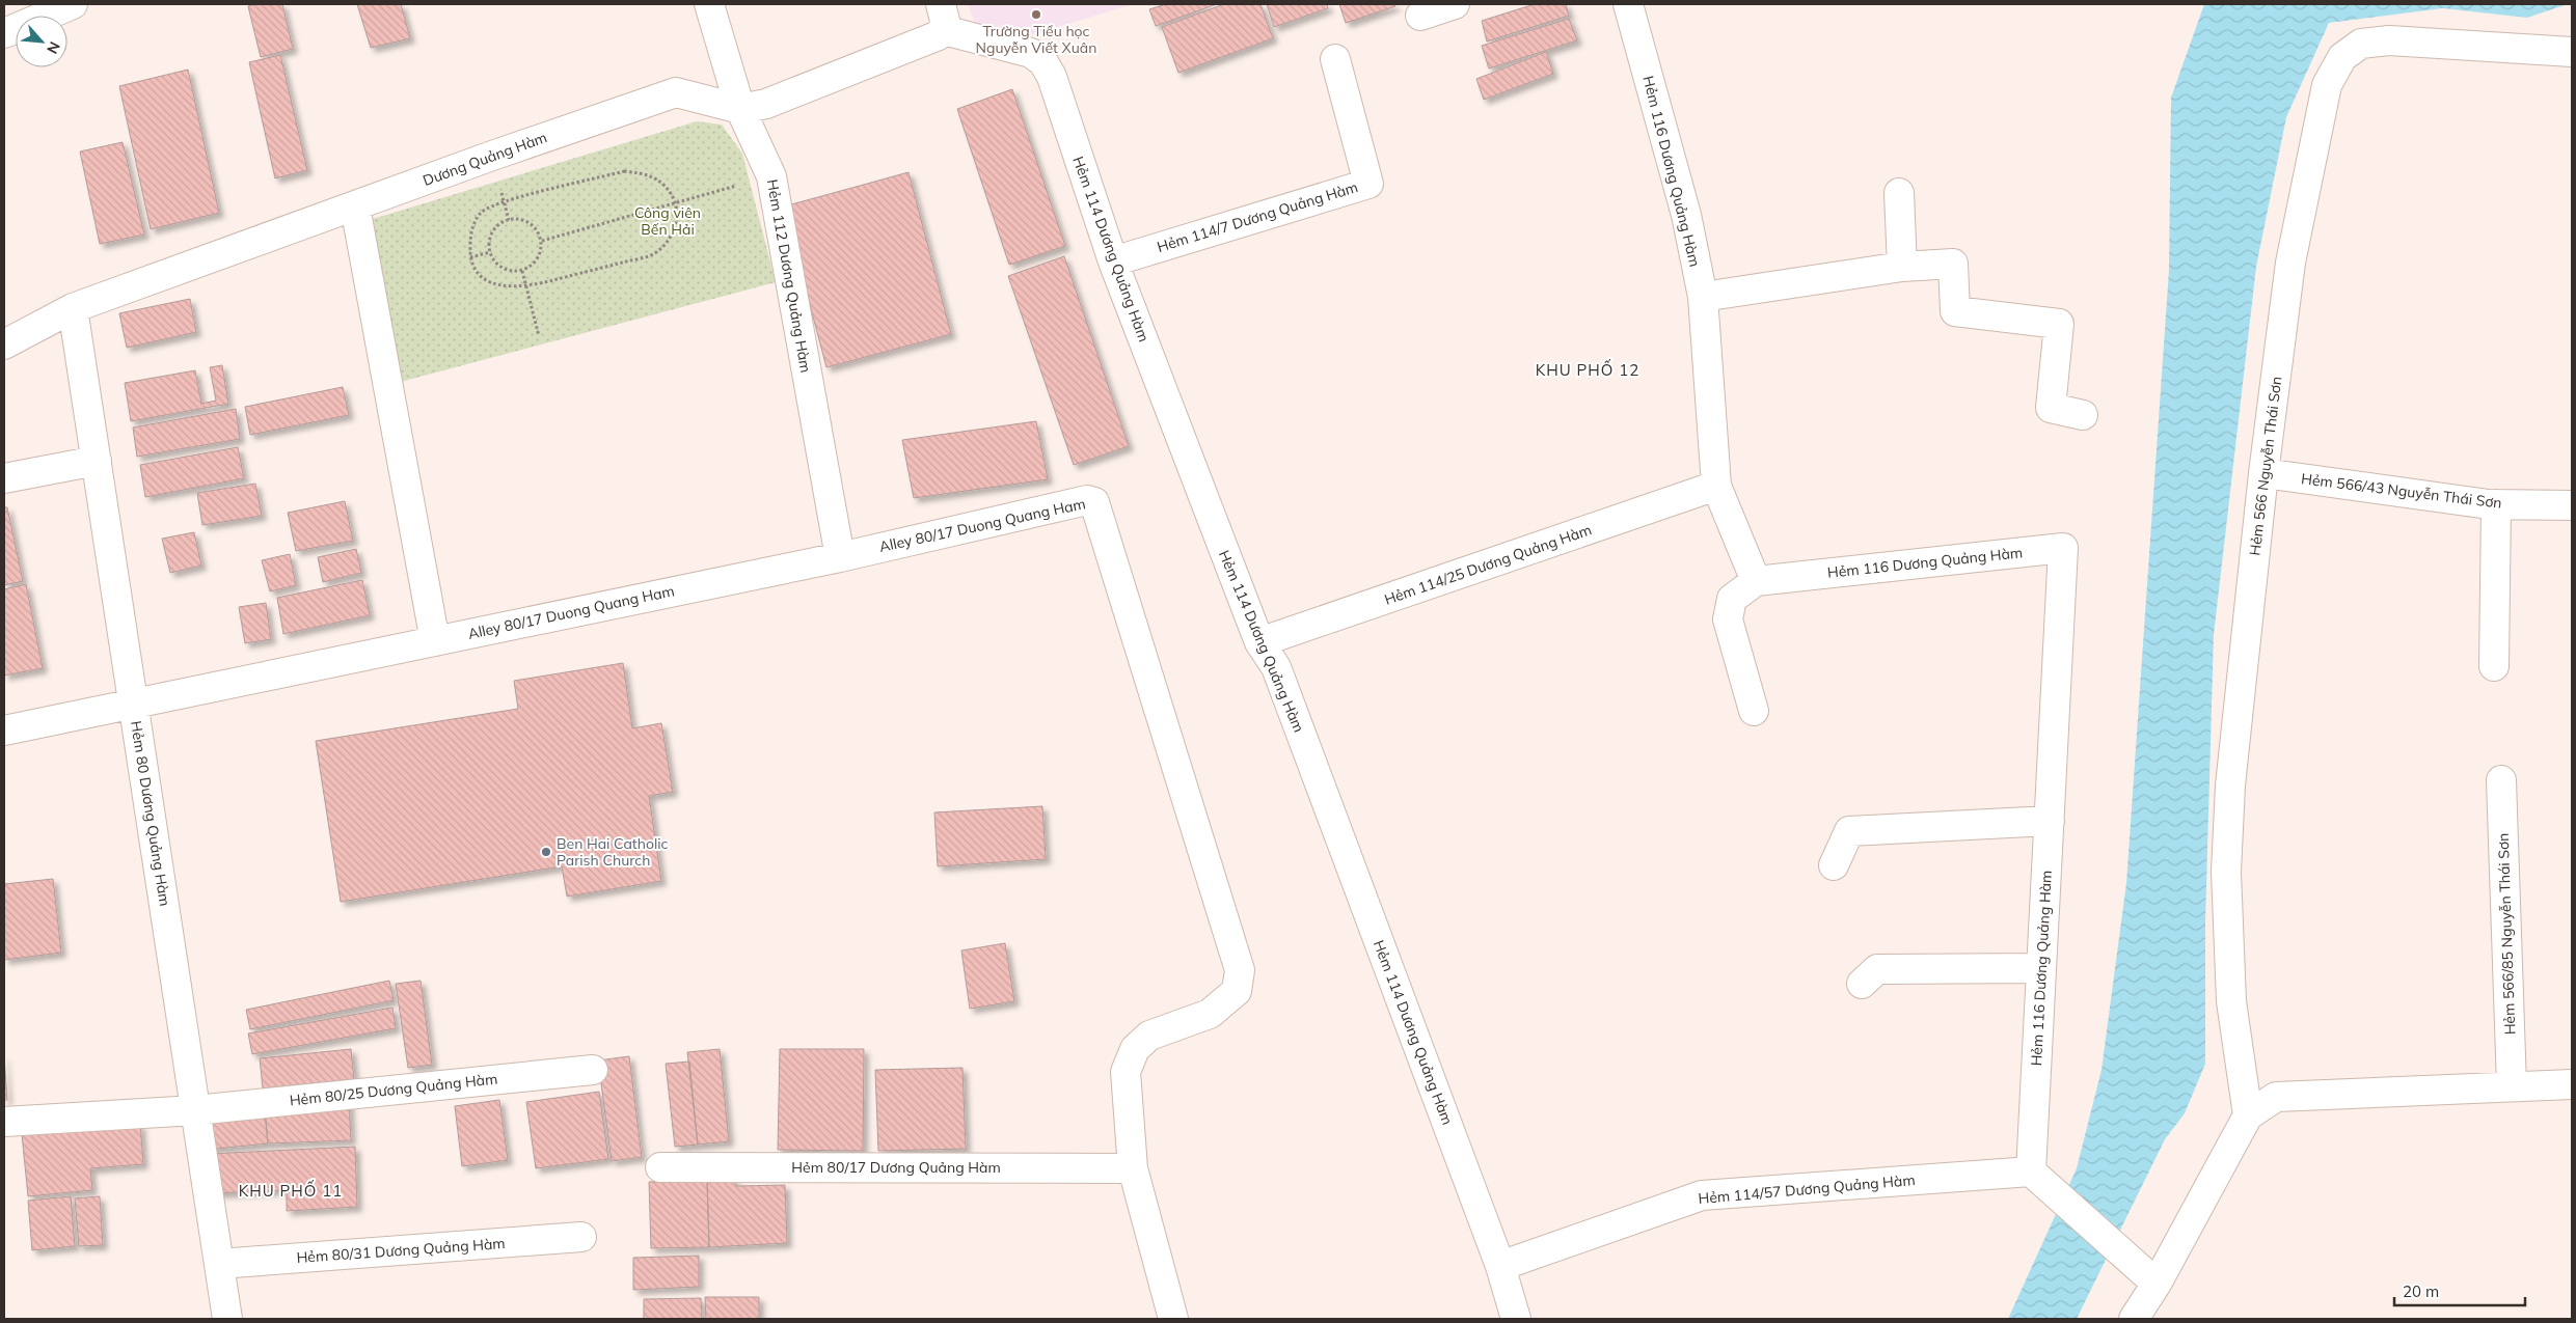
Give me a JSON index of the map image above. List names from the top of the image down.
{
  "streets": {
    "street": [
      "Dương Quảng Hàm",
      "Hẻm 116 Dương Quảng Hàm",
      "Hẻm 114/7 Dương Quảng Hàm",
      "Hẻm 114 Dương Quảng Hàm",
      "Hẻm 112 Dương Quảng Hàm",
      "Hẻm 566 Nguyễn Thái Sơn",
      "Hẻm 566/43 Nguyễn Thái Sơn",
      "Alley 80/17 Duong Quang Ham",
      "Hẻm 114/25 Dương Quảng Hàm",
      "Hẻm 80 Dương Quảng Hàm",
      "Hẻm 566/85 Nguyễn Thái Sơn",
      "Hẻm 80/25 Dương Quảng Hàm",
      "Hẻm 80/17 Dương Quảng Hàm",
      "Hẻm 114/57 Dương Quảng Hàm",
      "Hẻm 80/31 Dương Quảng Hàm"
    ]
  },
  "crossings": [
    ["Dương Quảng Hàm", "Hẻm 114 Dương Quảng Hàm"],
    ["Dương Quảng Hàm", "Hẻm 112 Dương Quảng Hàm"],
    ["Dương Quảng Hàm", "Hẻm 80 Dương Quảng Hàm"],
    ["Hẻm 116 Dương Quảng Hàm", "Hẻm 114/25 Dương Quảng Hàm"],
    ["Hẻm 116 Dương Quảng Hàm", "Hẻm 114/57 Dương Quảng Hàm"],
    ["Hẻm 114/7 Dương Quảng Hàm", "Hẻm 114 Dương Quảng Hàm"],
    ["Hẻm 114 Dương Quảng Hàm", "Hẻm 114/25 Dương Quảng Hàm"],
    ["Hẻm 114 Dương Quảng Hàm", "Hẻm 114/57 Dương Quảng Hàm"],
    ["Hẻm 112 Dương Quảng Hàm", "Alley 80/17 Duong Quang Ham"],
    ["Hẻm 566 Nguyễn Thái Sơn", "Hẻm 566/43 Nguyễn Thái Sơn"],
    ["Alley 80/17 Duong Quang Ham", "Hẻm 80 Dương Quảng Hàm"],
    ["Alley 80/17 Duong Quang Ham", "Hẻm 80/17 Dương Quảng Hàm"],
    ["Hẻm 80 Dương Quảng Hàm", "Hẻm 80/25 Dương Quảng Hàm"],
    ["Hẻm 80 Dương Quảng Hàm", "Hẻm 80/31 Dương Quảng Hàm"]
  ],
  "districts": ["KHU PHỐ 12", "KHU PHỐ 11"],
  "parks": ["Công viên Bến Hải"],
  "places": ["Trường Tiểu học Nguyễn Viết Xuân", "Ben Hai Catholic Parish Church"],
  "scale_bar": "20 m",
  "north": "bottom right"
}
